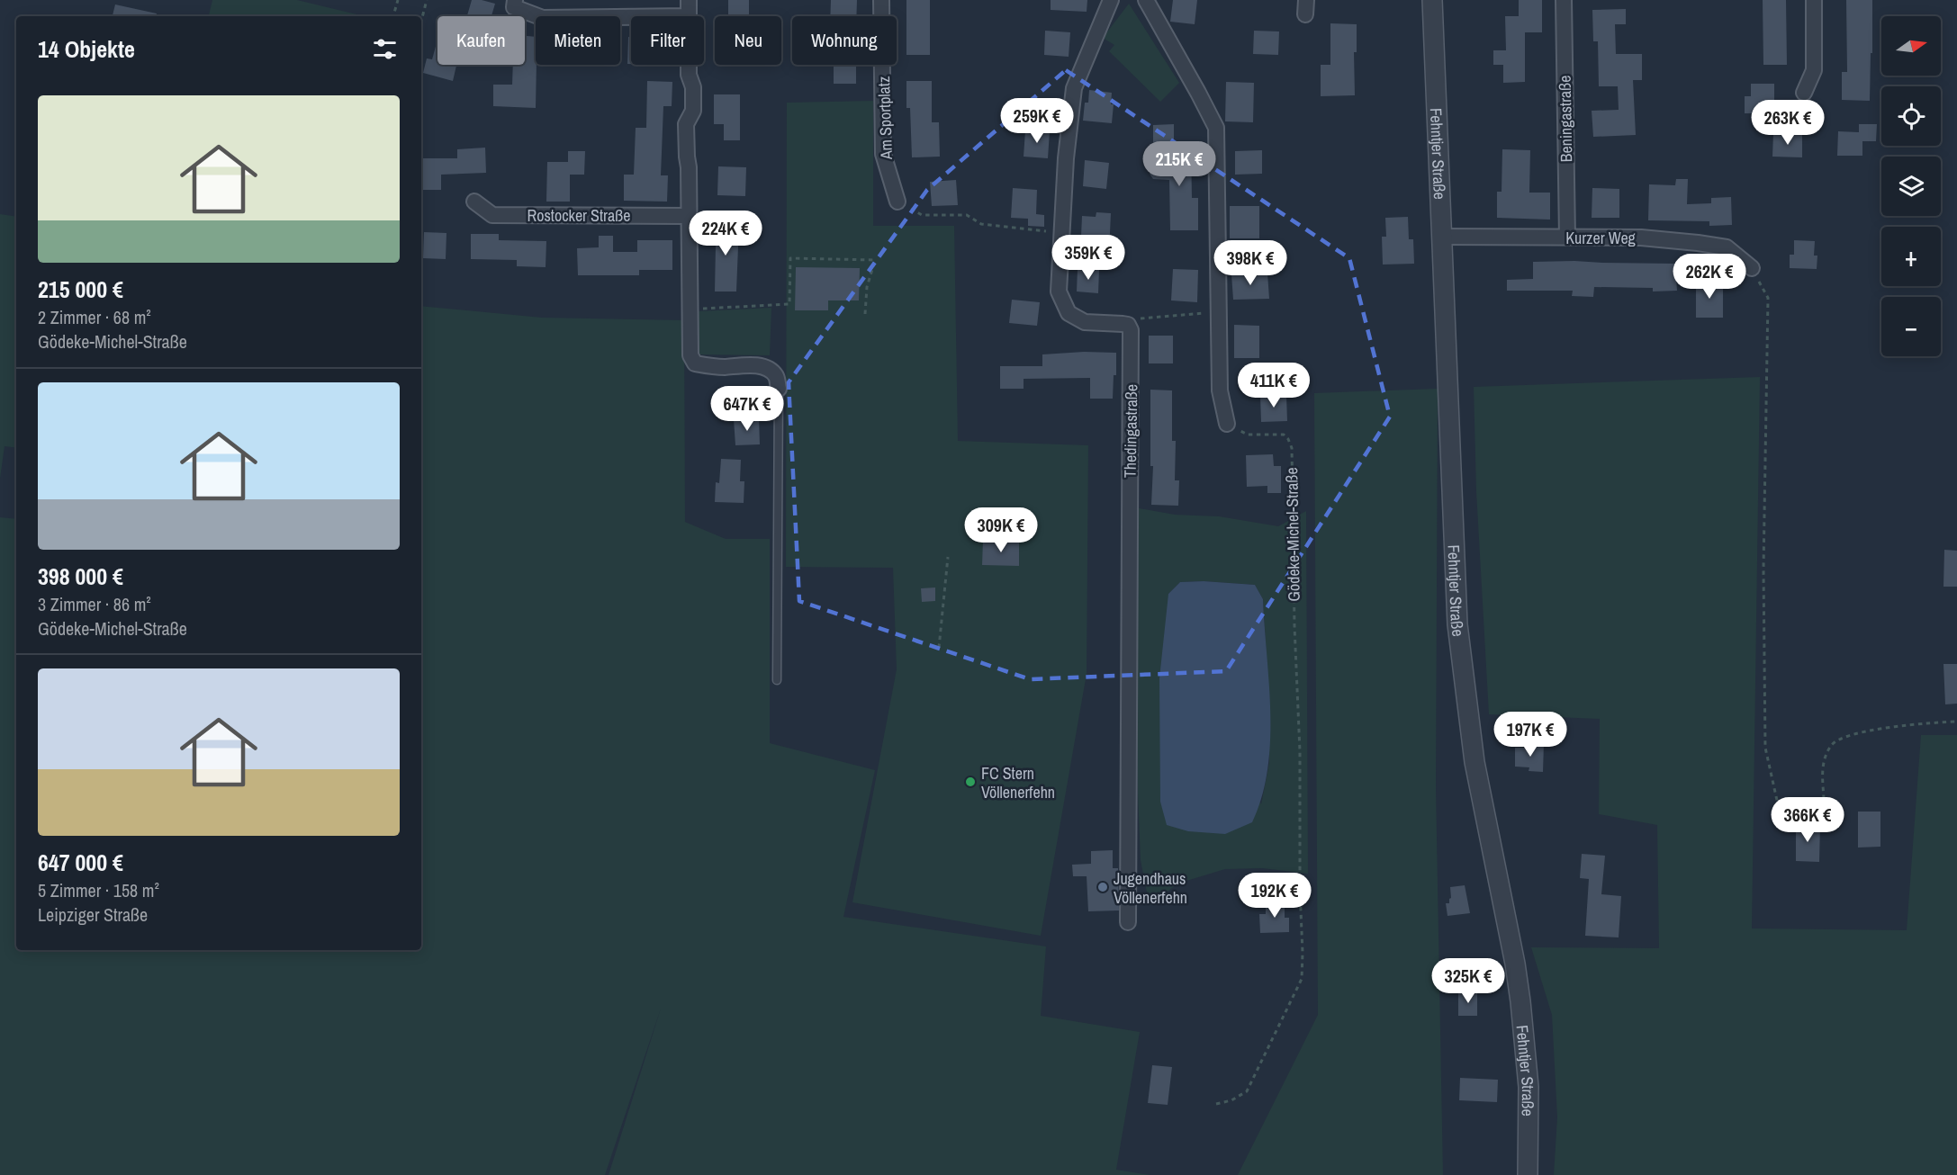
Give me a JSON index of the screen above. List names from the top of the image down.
{
  "streets": {
    "street": [
      "Am Sportplatz",
      "Beningastraße",
      "Fehntjer Straße",
      "Rostocker Straße",
      "Kurzer Weg",
      "Thedingastraße"
    ],
    "path": ["Gödeke-Michel-Straße"]
  },
  "crossings": [
    ["Beningastraße", "Kurzer Weg"],
    ["Fehntjer Straße", "Kurzer Weg"]
  ],
  "places": ["FC Stern Völlenerfehn", "Jugendhaus Völlenerfehn"],
  "north": "right",
  "page": {
    "map_buttons": ["+", "−"],
    "chip": [
      "Kaufen",
      "Mieten",
      "Filter",
      "Neu",
      "Wohnung"
    ],
    "heading": "14 Objekte",
    "list": [
      {
        "name": "215 000 €",
        "note": "2 Zimmer · 68 m² · Gödeke-Michel-Straße"
      },
      {
        "name": "398 000 €",
        "note": "3 Zimmer · 86 m² · Gödeke-Michel-Straße"
      },
      {
        "name": "647 000 €",
        "note": "5 Zimmer · 158 m² · Leipziger Straße"
      }
    ],
    "price": [
      "259K €",
      "263K €",
      "215K €",
      "224K €",
      "359K €",
      "398K €",
      "262K €",
      "411K €",
      "647K €",
      "309K €",
      "197K €",
      "366K €",
      "192K €",
      "325K €"
    ]
  }
}
